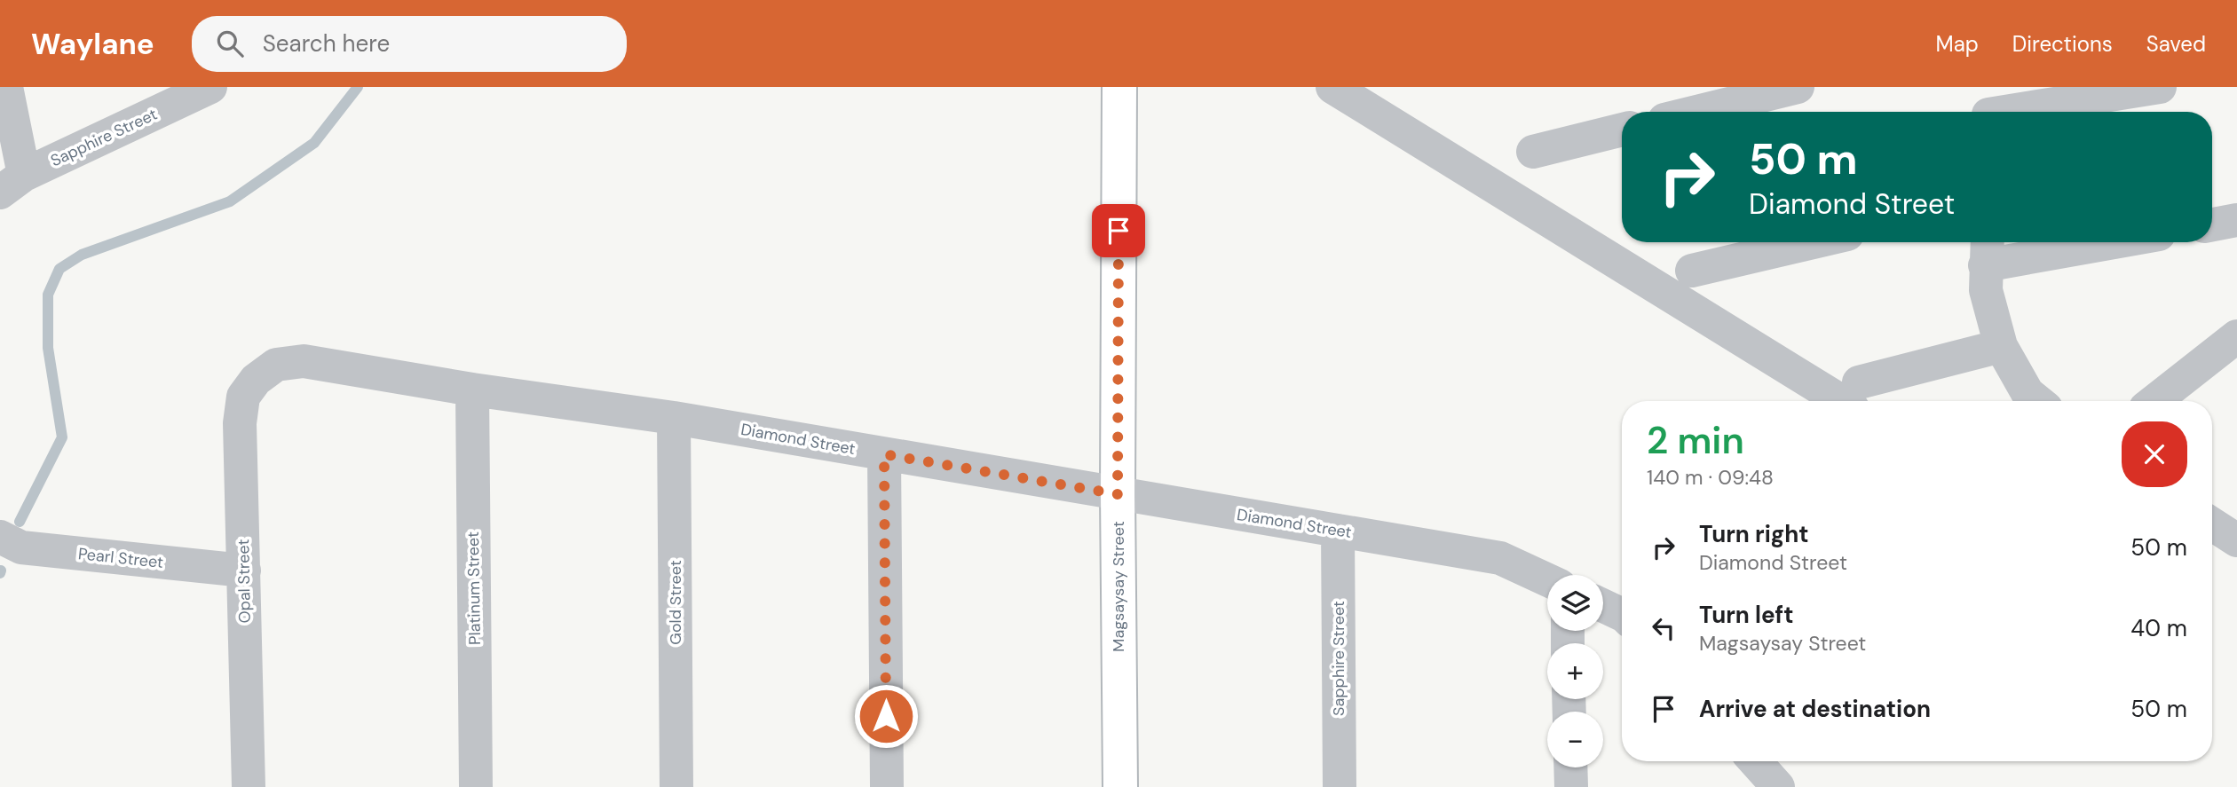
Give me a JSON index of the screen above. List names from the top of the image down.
{
  "streets": {
    "street": [
      "Sapphire Street",
      "Diamond Street",
      "Pearl Street",
      "Opal Street",
      "Magsaysay Street",
      "Platinum Street",
      "Gold Street"
    ]
  },
  "crossings": [
    ["Sapphire Street", "Diamond Street"],
    ["Diamond Street", "Opal Street"],
    ["Diamond Street", "Magsaysay Street"],
    ["Diamond Street", "Platinum Street"],
    ["Diamond Street", "Gold Street"],
    ["Pearl Street", "Opal Street"]
  ],
  "page": {
    "header": "Waylane",
    "search": "Search here",
    "nav": ["Map", "Directions", "Saved"],
    "turn": ["50 m", "Diamond Street"],
    "heading": ["2 min", "140 m · 09:48"],
    "list": [
      {
        "name": "Turn right",
        "note": "Diamond Street",
        "value": "50 m"
      },
      {
        "name": "Turn left",
        "note": "Magsaysay Street",
        "value": "40 m"
      },
      {
        "name": "Arrive at destination",
        "value": "50 m"
      }
    ],
    "map_buttons": ["+", "−"]
  }
}
